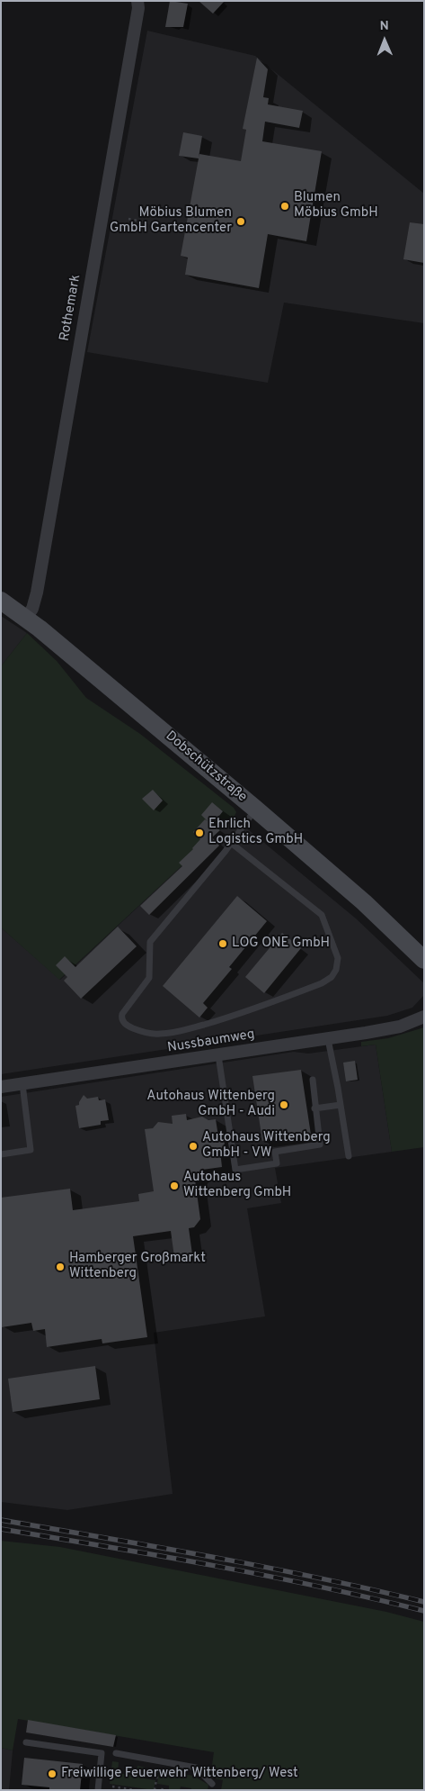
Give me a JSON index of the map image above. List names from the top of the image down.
{
  "streets": {
    "street": ["Rothemark", "Dobschützstraße", "Nussbaumweg"]
  },
  "crossings": [
    ["Rothemark", "Dobschützstraße"]
  ],
  "places": [
    "Blumen Möbius GmbH",
    "Möbius Blumen GmbH Gartencenter",
    "Ehrlich Logistics GmbH",
    "LOG ONE GmbH",
    "Autohaus Wittenberg GmbH - Audi",
    "Autohaus Wittenberg GmbH - VW",
    "Autohaus Wittenberg GmbH",
    "Hamberger Großmarkt Wittenberg",
    "Freiwillige Feuerwehr Wittenberg/ West"
  ],
  "north": "top"
}
